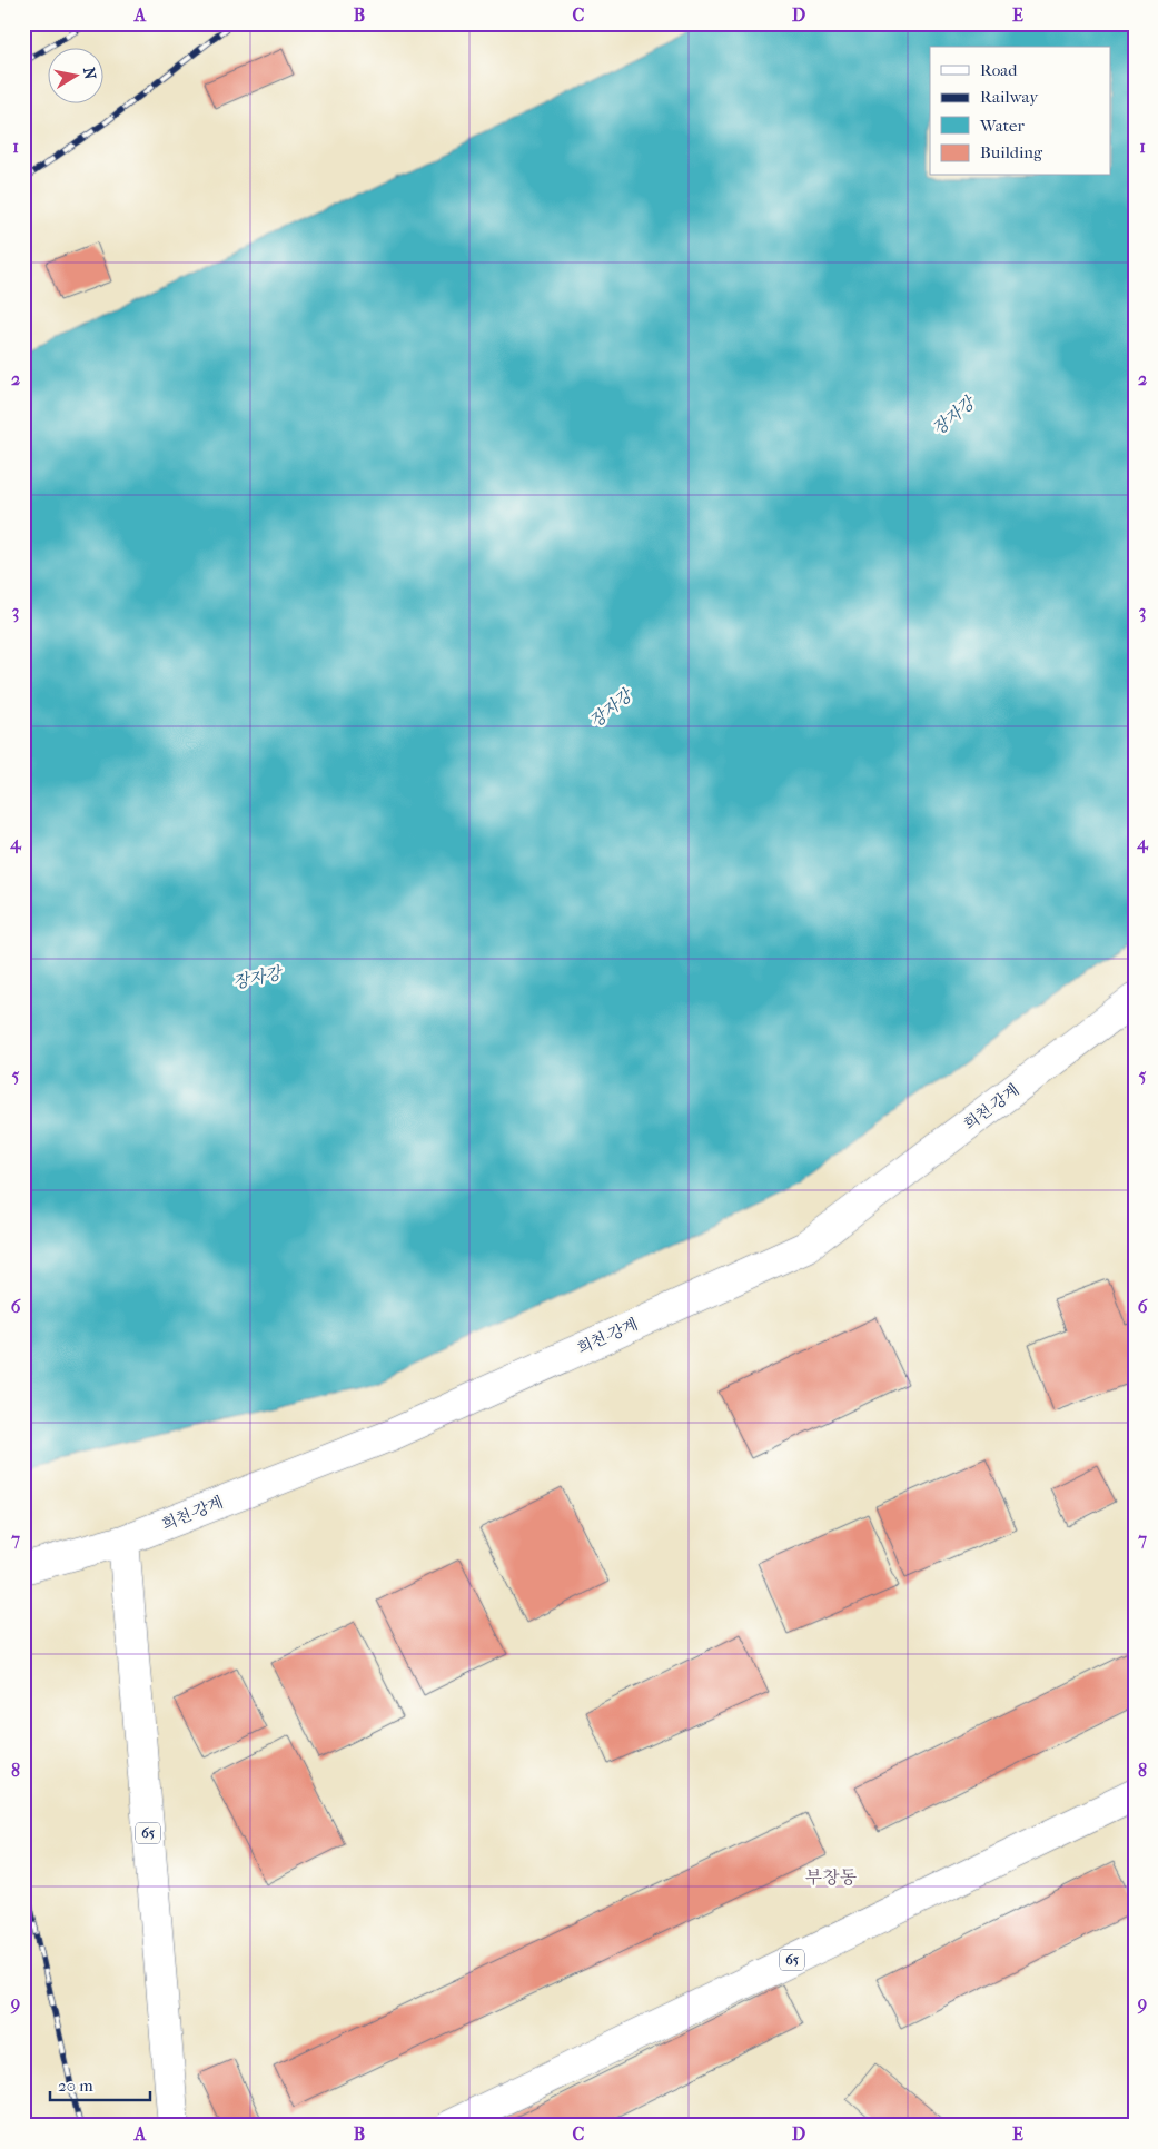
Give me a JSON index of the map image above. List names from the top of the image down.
{
  "streets": {
    "main road": ["희천-강계", "65"]
  },
  "crossings": [
    ["희천-강계", "65"]
  ],
  "districts": ["부창동"],
  "water": ["장자강"],
  "legend": [
    "Road",
    "Railway",
    "Water",
    "Building"
  ],
  "scale_bar": "20 m",
  "north": "right",
  "grid": {
    "columns": [
      "A",
      "B",
      "C",
      "D",
      "E"
    ],
    "rows": [
      "1",
      "2",
      "3",
      "4",
      "5",
      "6",
      "7",
      "8",
      "9"
    ]
  }
}
